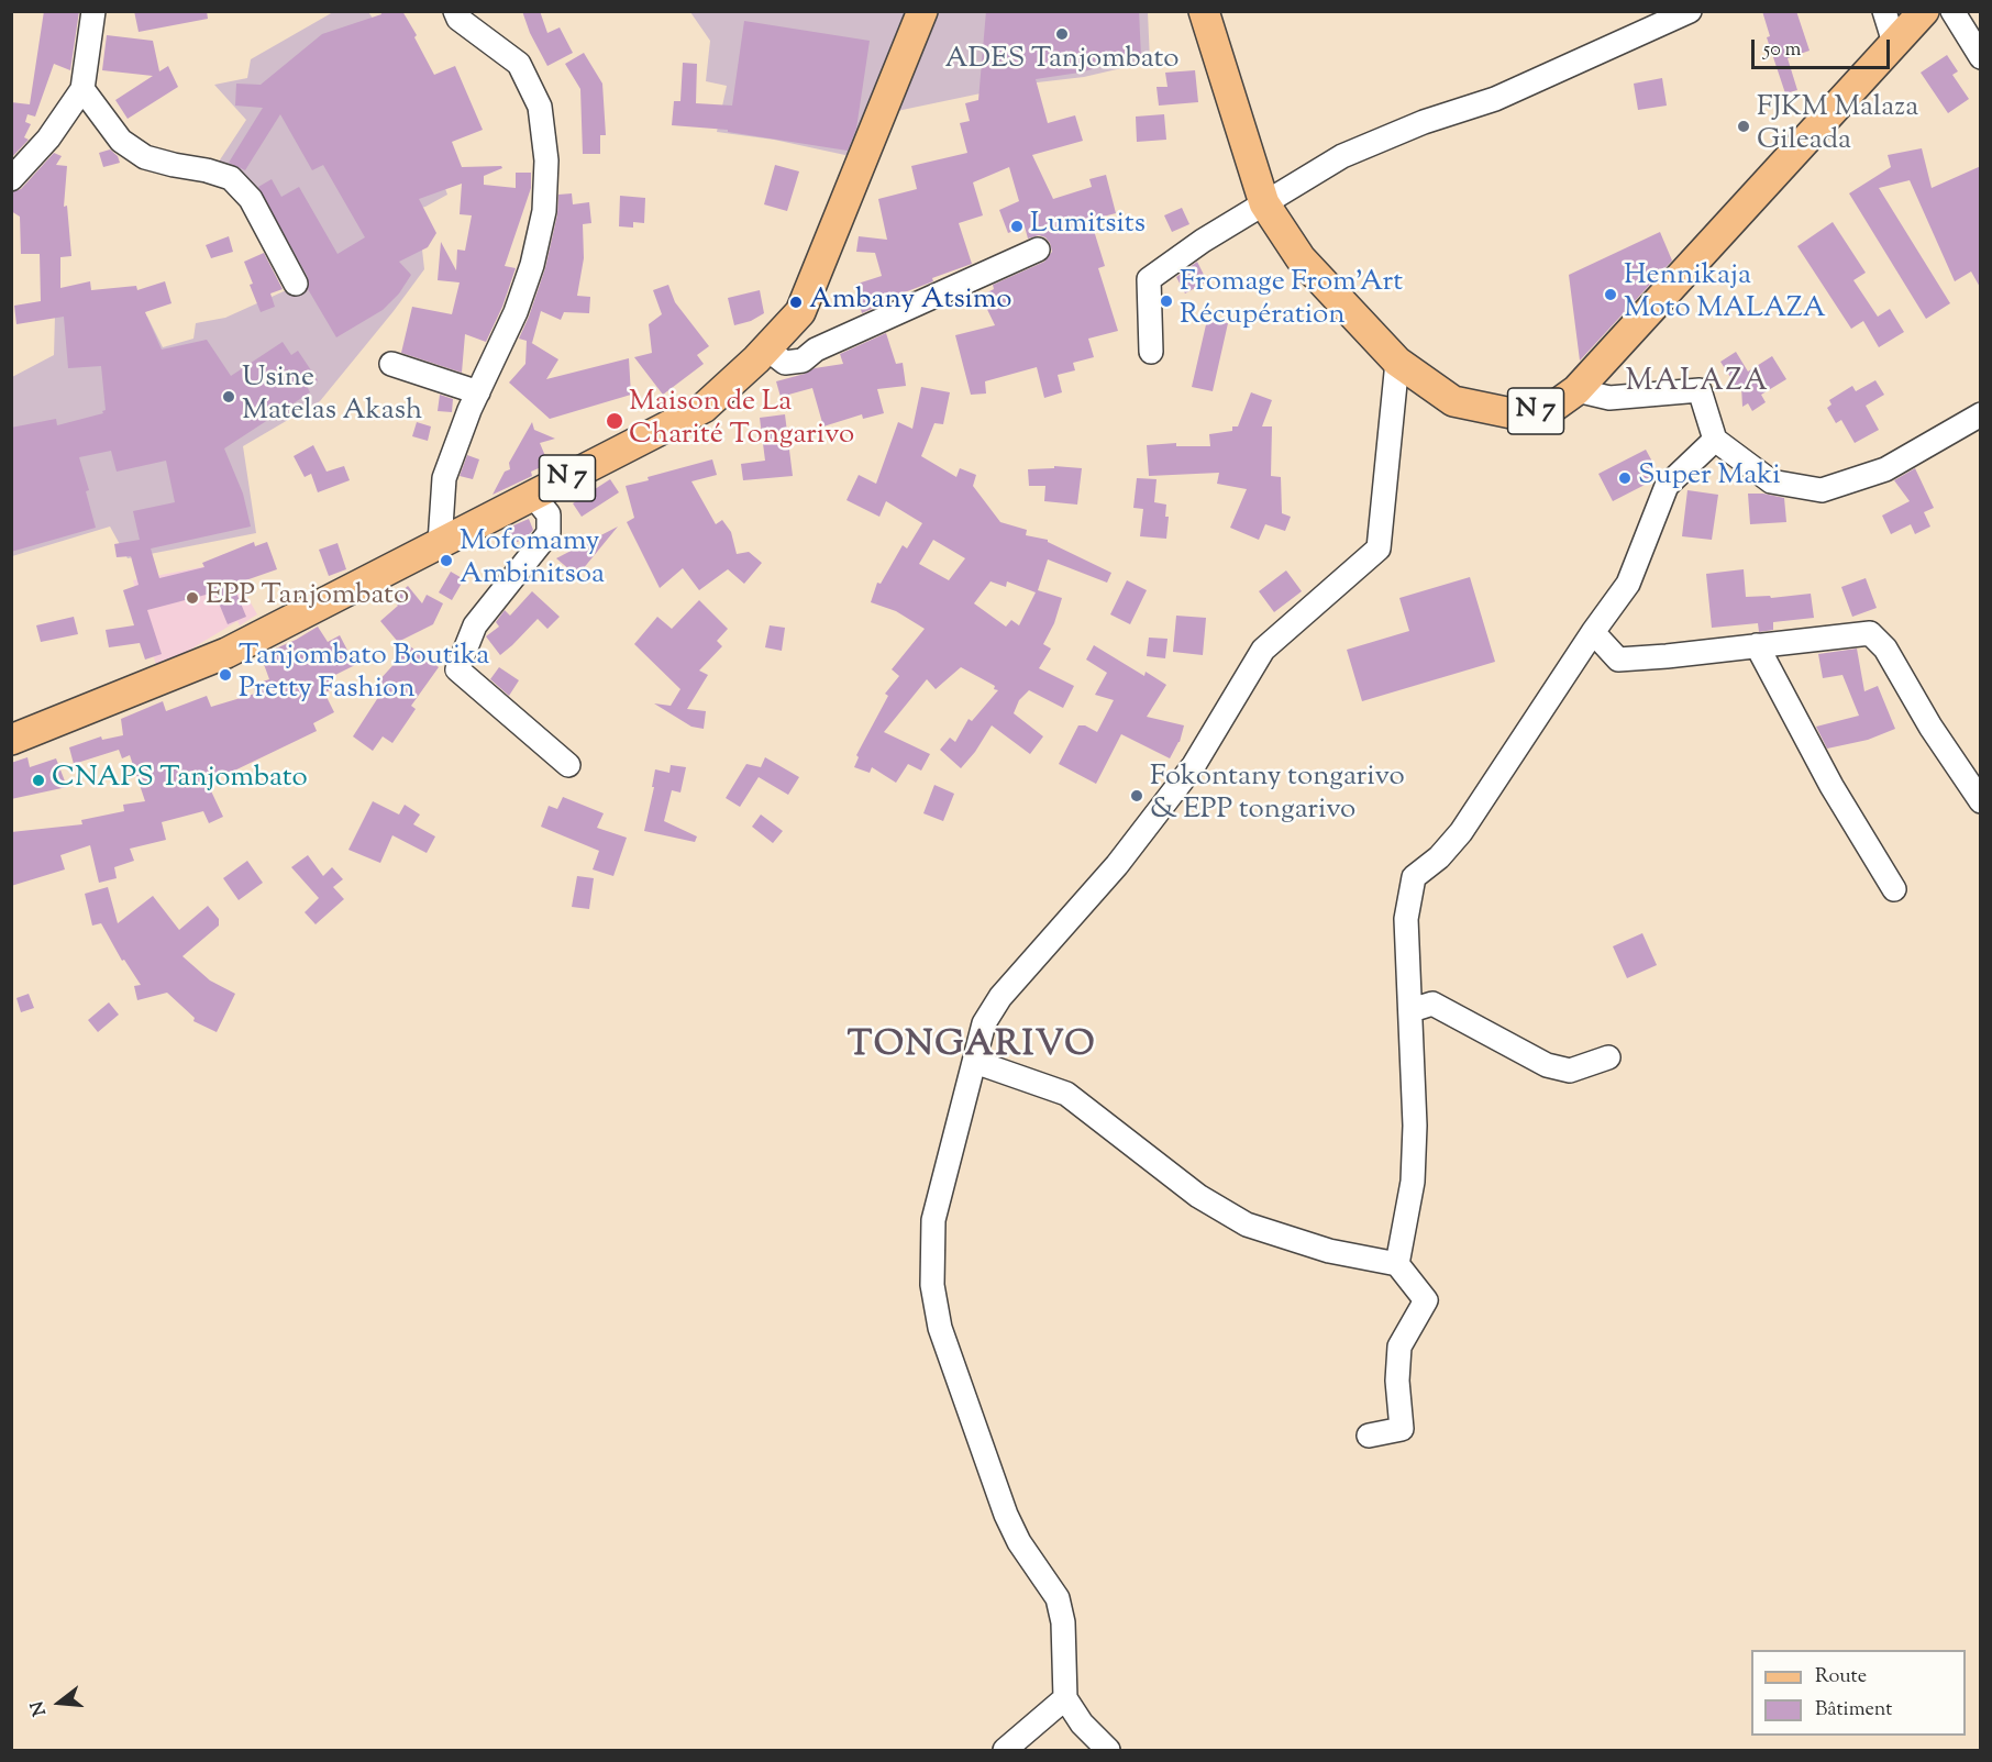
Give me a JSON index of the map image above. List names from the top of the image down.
{
  "streets": {
    "main road": ["N 7"]
  },
  "districts": ["MALAZA", "TONGARIVO"],
  "places": [
    "ADES Tanjombato",
    "FJKM Malaza Gileada",
    "Lumitsits",
    "Hennikaja Moto MALAZA",
    "Fromage From'Art Récupération",
    "Ambany Atsimo",
    "Usine Matelas Akash",
    "Maison de La Charité Tongarivo",
    "Super Maki",
    "Mofomamy Ambinitsoa",
    "EPP Tanjombato",
    "Tanjombato Boutika Pretty Fashion",
    "CNAPS Tanjombato",
    "Fokontany tongarivo & EPP tongarivo"
  ],
  "legend": ["Route", "Bâtiment"],
  "scale_bar": "50 m",
  "north": "left"
}
